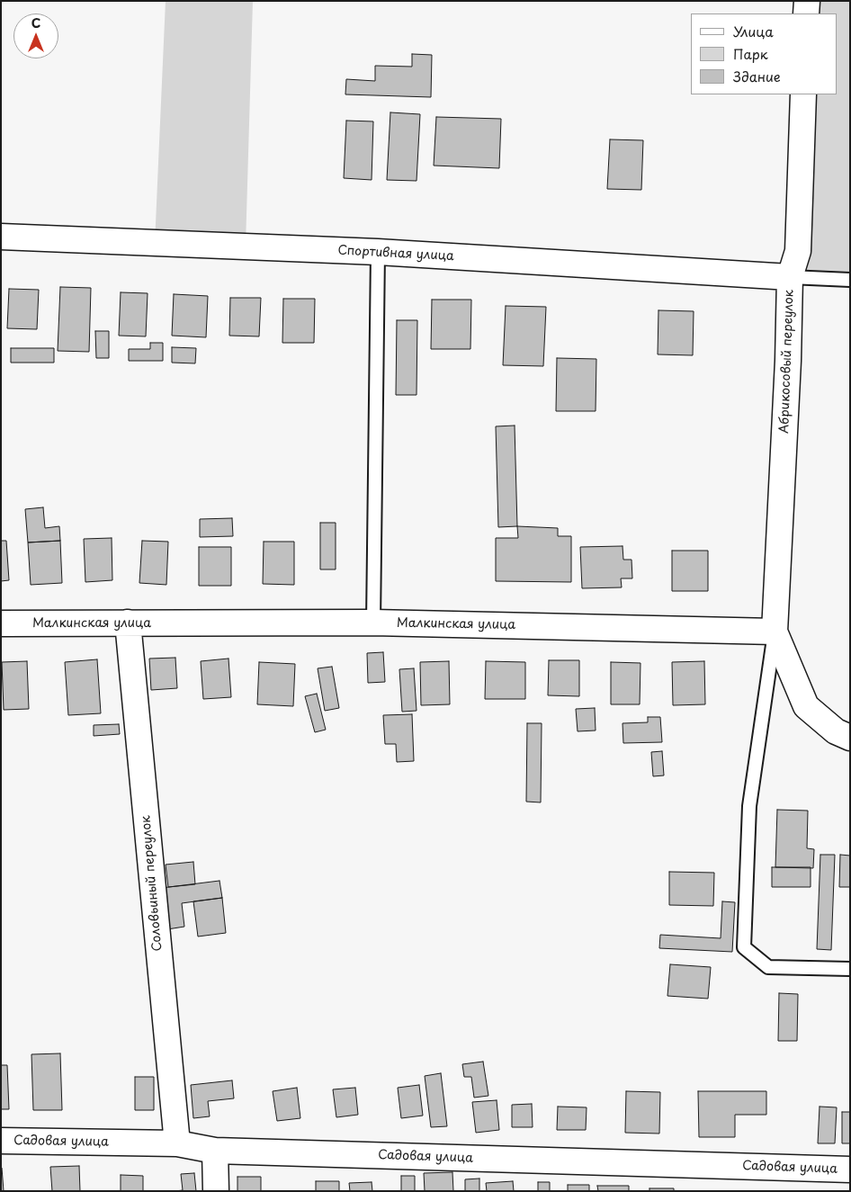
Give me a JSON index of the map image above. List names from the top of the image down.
{
  "streets": {
    "street": [
      "Спортивная улица",
      "Абрикосовый переулок",
      "Малкинская улица",
      "Соловьиный переулок",
      "Садовая улица"
    ]
  },
  "crossings": [
    ["Спортивная улица", "Абрикосовый переулок"],
    ["Абрикосовый переулок", "Малкинская улица"],
    ["Малкинская улица", "Соловьиный переулок"],
    ["Соловьиный переулок", "Садовая улица"]
  ],
  "legend": ["Улица", "Парк", "Здание"],
  "north": "top"
}
